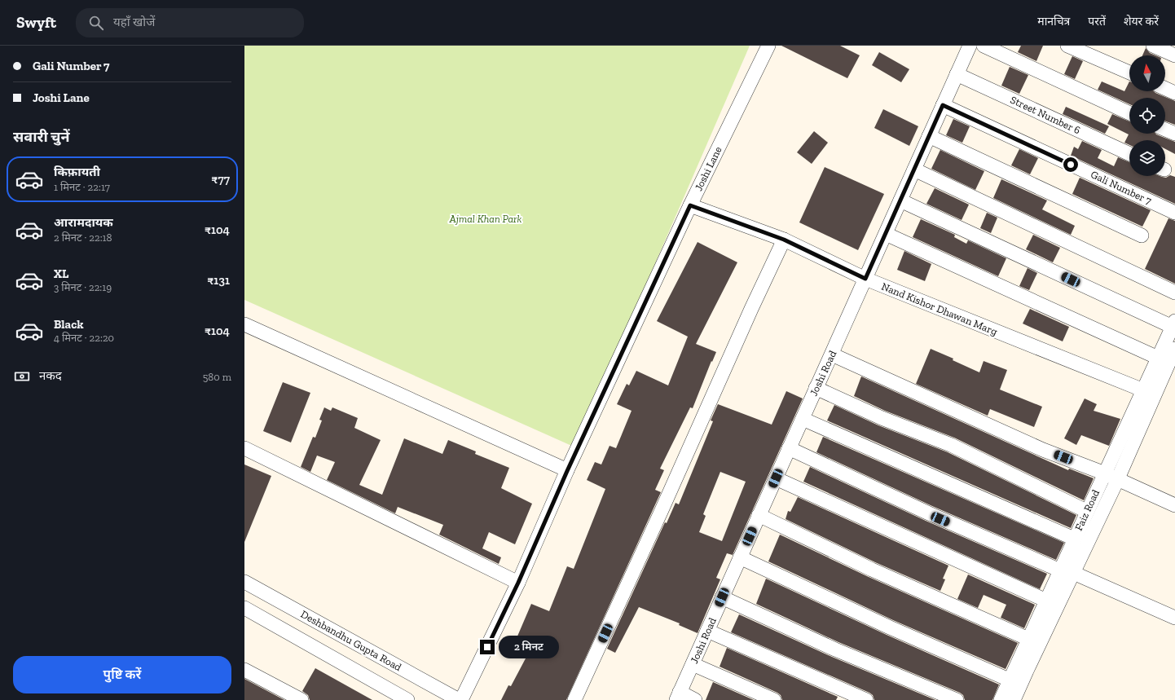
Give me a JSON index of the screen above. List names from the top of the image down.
{
  "streets": {
    "street": [
      "Street Number 6",
      "Joshi Lane",
      "Gali Number 7",
      "Nand Kishor Dhawan Marg",
      "Joshi Road",
      "Faiz Road",
      "Deshbandhu Gupta Road"
    ]
  },
  "crossings": [
    ["Street Number 6", "Joshi Road"],
    ["Joshi Lane", "Nand Kishor Dhawan Marg"],
    ["Gali Number 7", "Joshi Road"],
    ["Nand Kishor Dhawan Marg", "Joshi Road"],
    ["Nand Kishor Dhawan Marg", "Faiz Road"]
  ],
  "parks": ["Ajmal Khan Park"],
  "north": "top",
  "page": {
    "header": "Swyft",
    "search": "यहाँ खोजें",
    "nav": ["मानचित्र", "परतें", "शेयर करें"],
    "banner": ["Gali Number 7", "Joshi Lane"],
    "heading": "सवारी चुनें",
    "list": [
      {
        "name": "किफ़ायती",
        "note": "1 मिनट · 22:17",
        "value": "₹77"
      },
      {
        "name": "आरामदायक",
        "note": "2 मिनट · 22:18",
        "value": "₹104"
      },
      {
        "name": "XL",
        "note": "3 मिनट · 22:19",
        "value": "₹131"
      },
      {
        "name": "Black",
        "note": "4 मिनट · 22:20",
        "value": "₹104"
      }
    ],
    "pay": ["नकद", "580 m"],
    "bubble": "2 मिनट",
    "buttons": "पुष्टि करें"
  }
}
